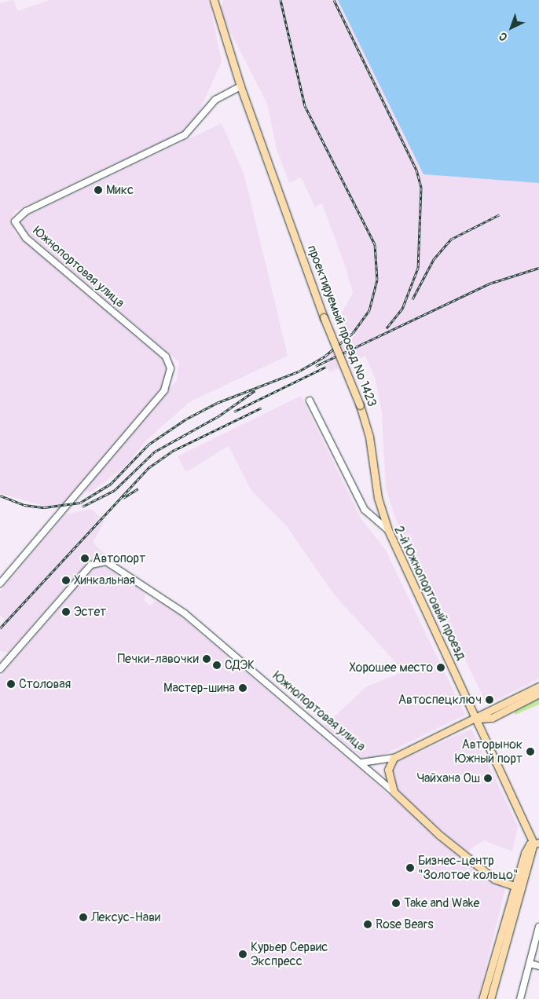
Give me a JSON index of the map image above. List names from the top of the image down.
{
  "streets": {
    "main road": ["Южнопортовая улица", "проектируемый проезд № 1423", "2-й Южнопортовый проезд"]
  },
  "crossings": [
    ["Южнопортовая улица", "проектируемый проезд № 1423"],
    ["проектируемый проезд № 1423", "2-й Южнопортовый проезд"]
  ],
  "places": [
    "Микс",
    "Автопорт",
    "Хинкальная",
    "Эстет",
    "Печки-лавочки",
    "СДЭК",
    "Хорошее место",
    "Столовая",
    "Мастер-шина",
    "Автоспецключ",
    "Авторынок Южный порт",
    "Чайхана Ош",
    "Бизнес-центр \"Золотое кольцо\"",
    "Take and Wake",
    "Лексус-Нави",
    "Rose Bears",
    "Курьер Сервис Экспресс"
  ],
  "north": "bottom left"
}
